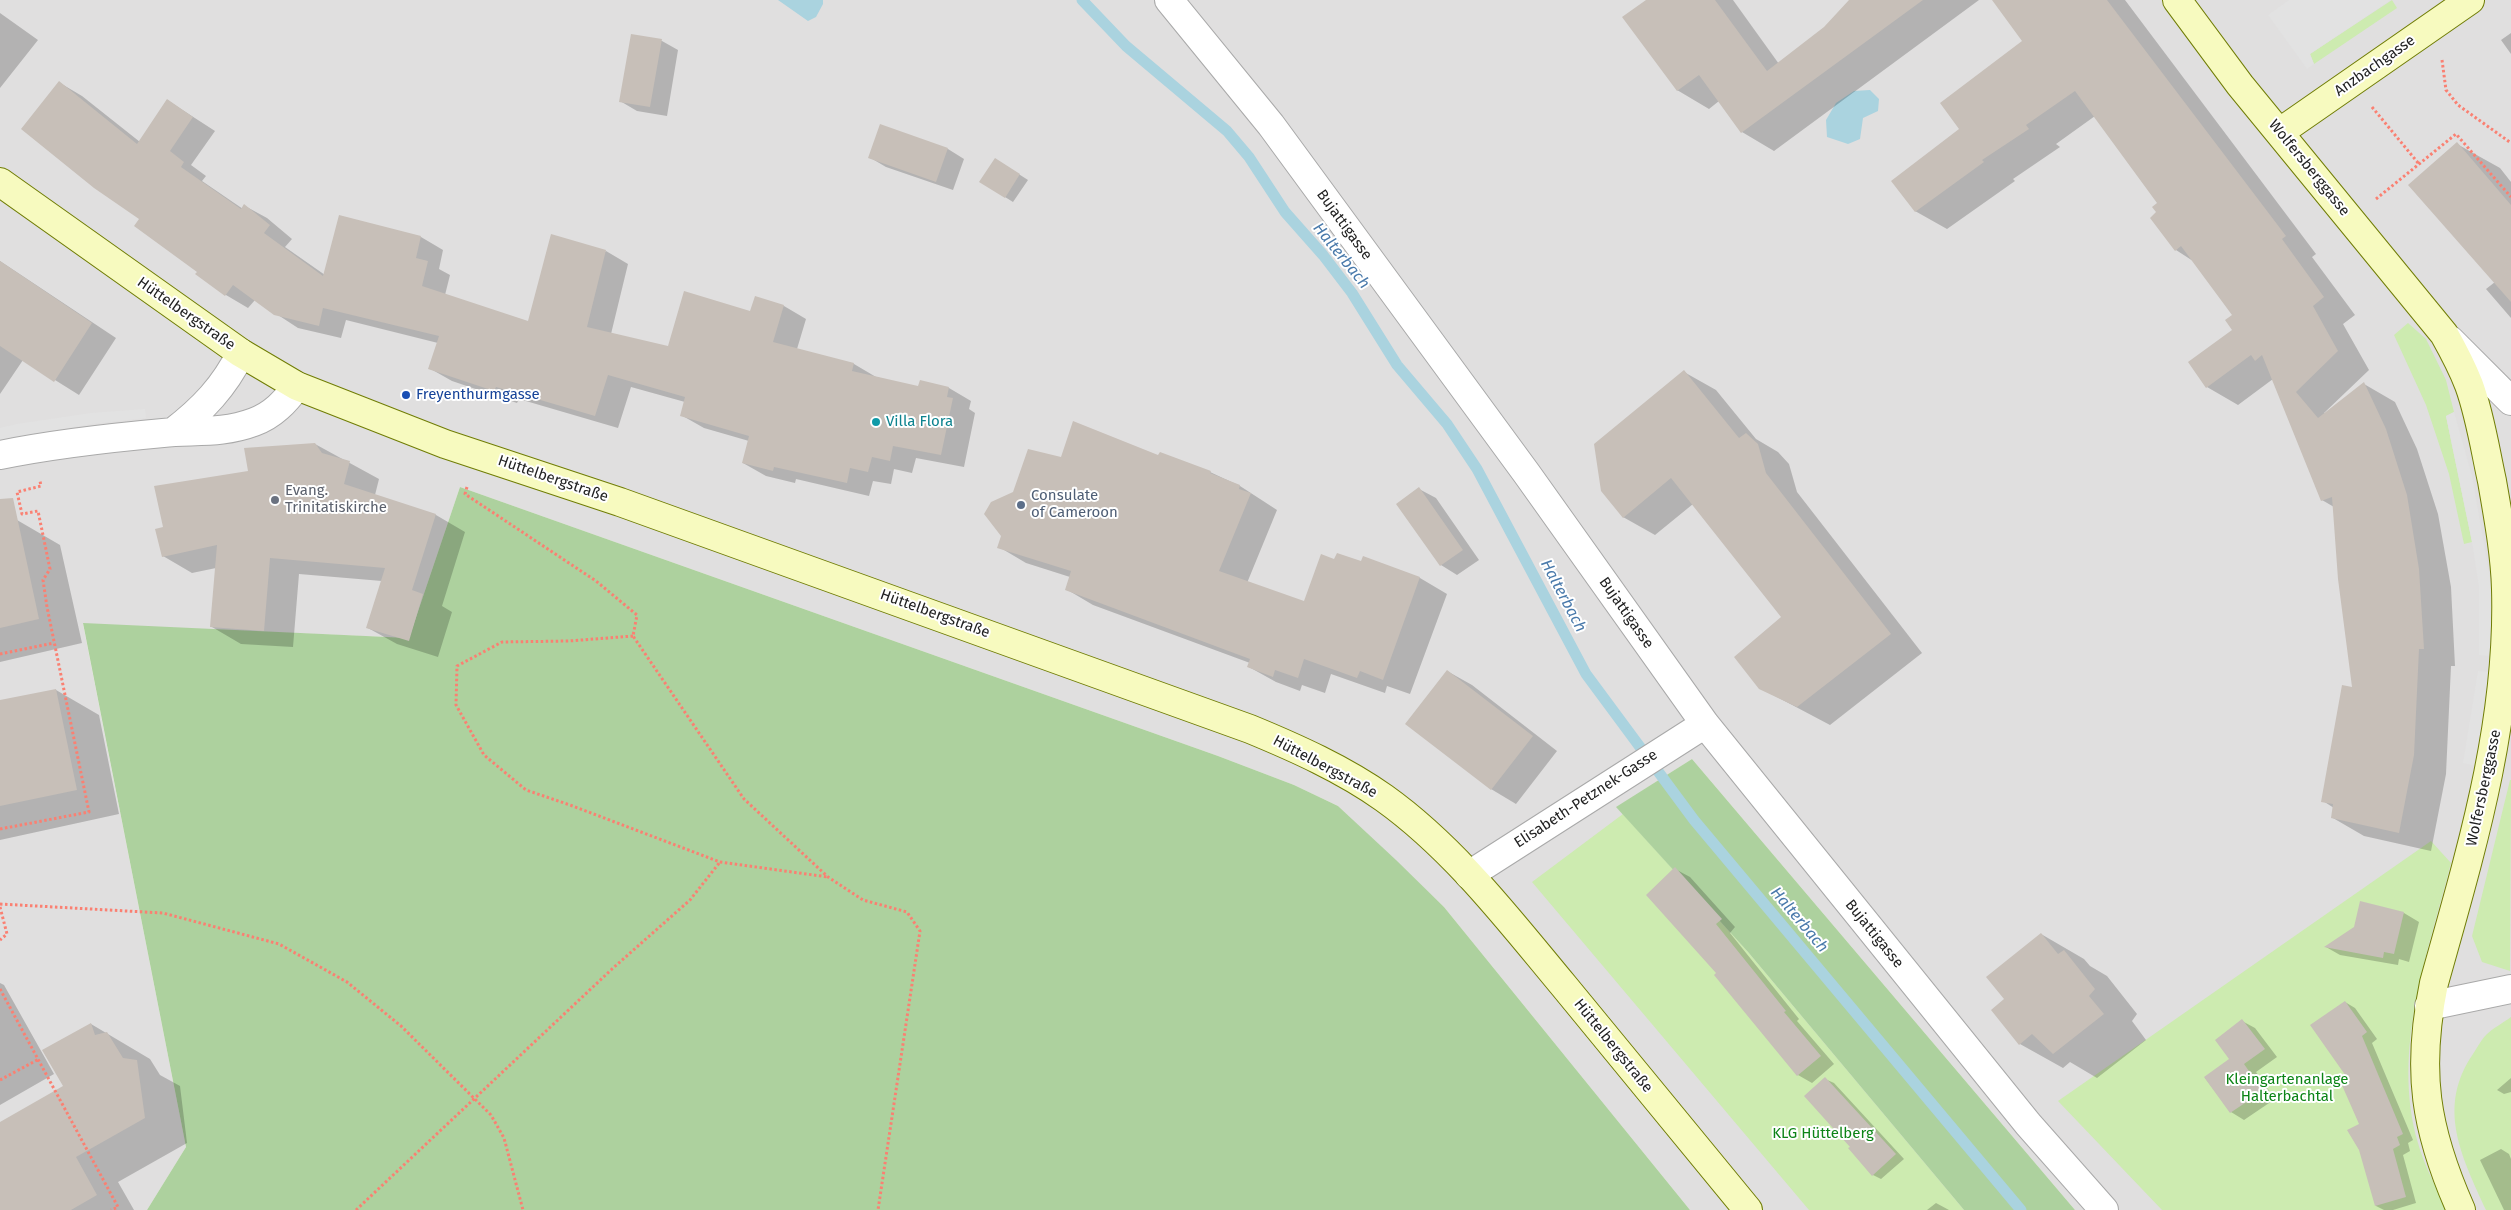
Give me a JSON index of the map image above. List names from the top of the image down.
{
  "streets": {
    "main road": ["Anzbachgasse", "Wolfersberggasse", "Hüttelbergstraße"],
    "street": ["Bujattigasse", "Elisabeth-Petznek-Gasse"]
  },
  "crossings": [
    ["Anzbachgasse", "Wolfersberggasse"],
    ["Bujattigasse", "Elisabeth-Petznek-Gasse"],
    ["Hüttelbergstraße", "Elisabeth-Petznek-Gasse"]
  ],
  "water": ["Halterbach"],
  "parks": ["Kleingartenanlage Halterbachtal", "KLG Hüttelberg"],
  "places": [
    "Freyenthurmgasse",
    "Villa Flora",
    "Evang. Trinitatiskirche",
    "Consulate of Cameroon"
  ]
}
